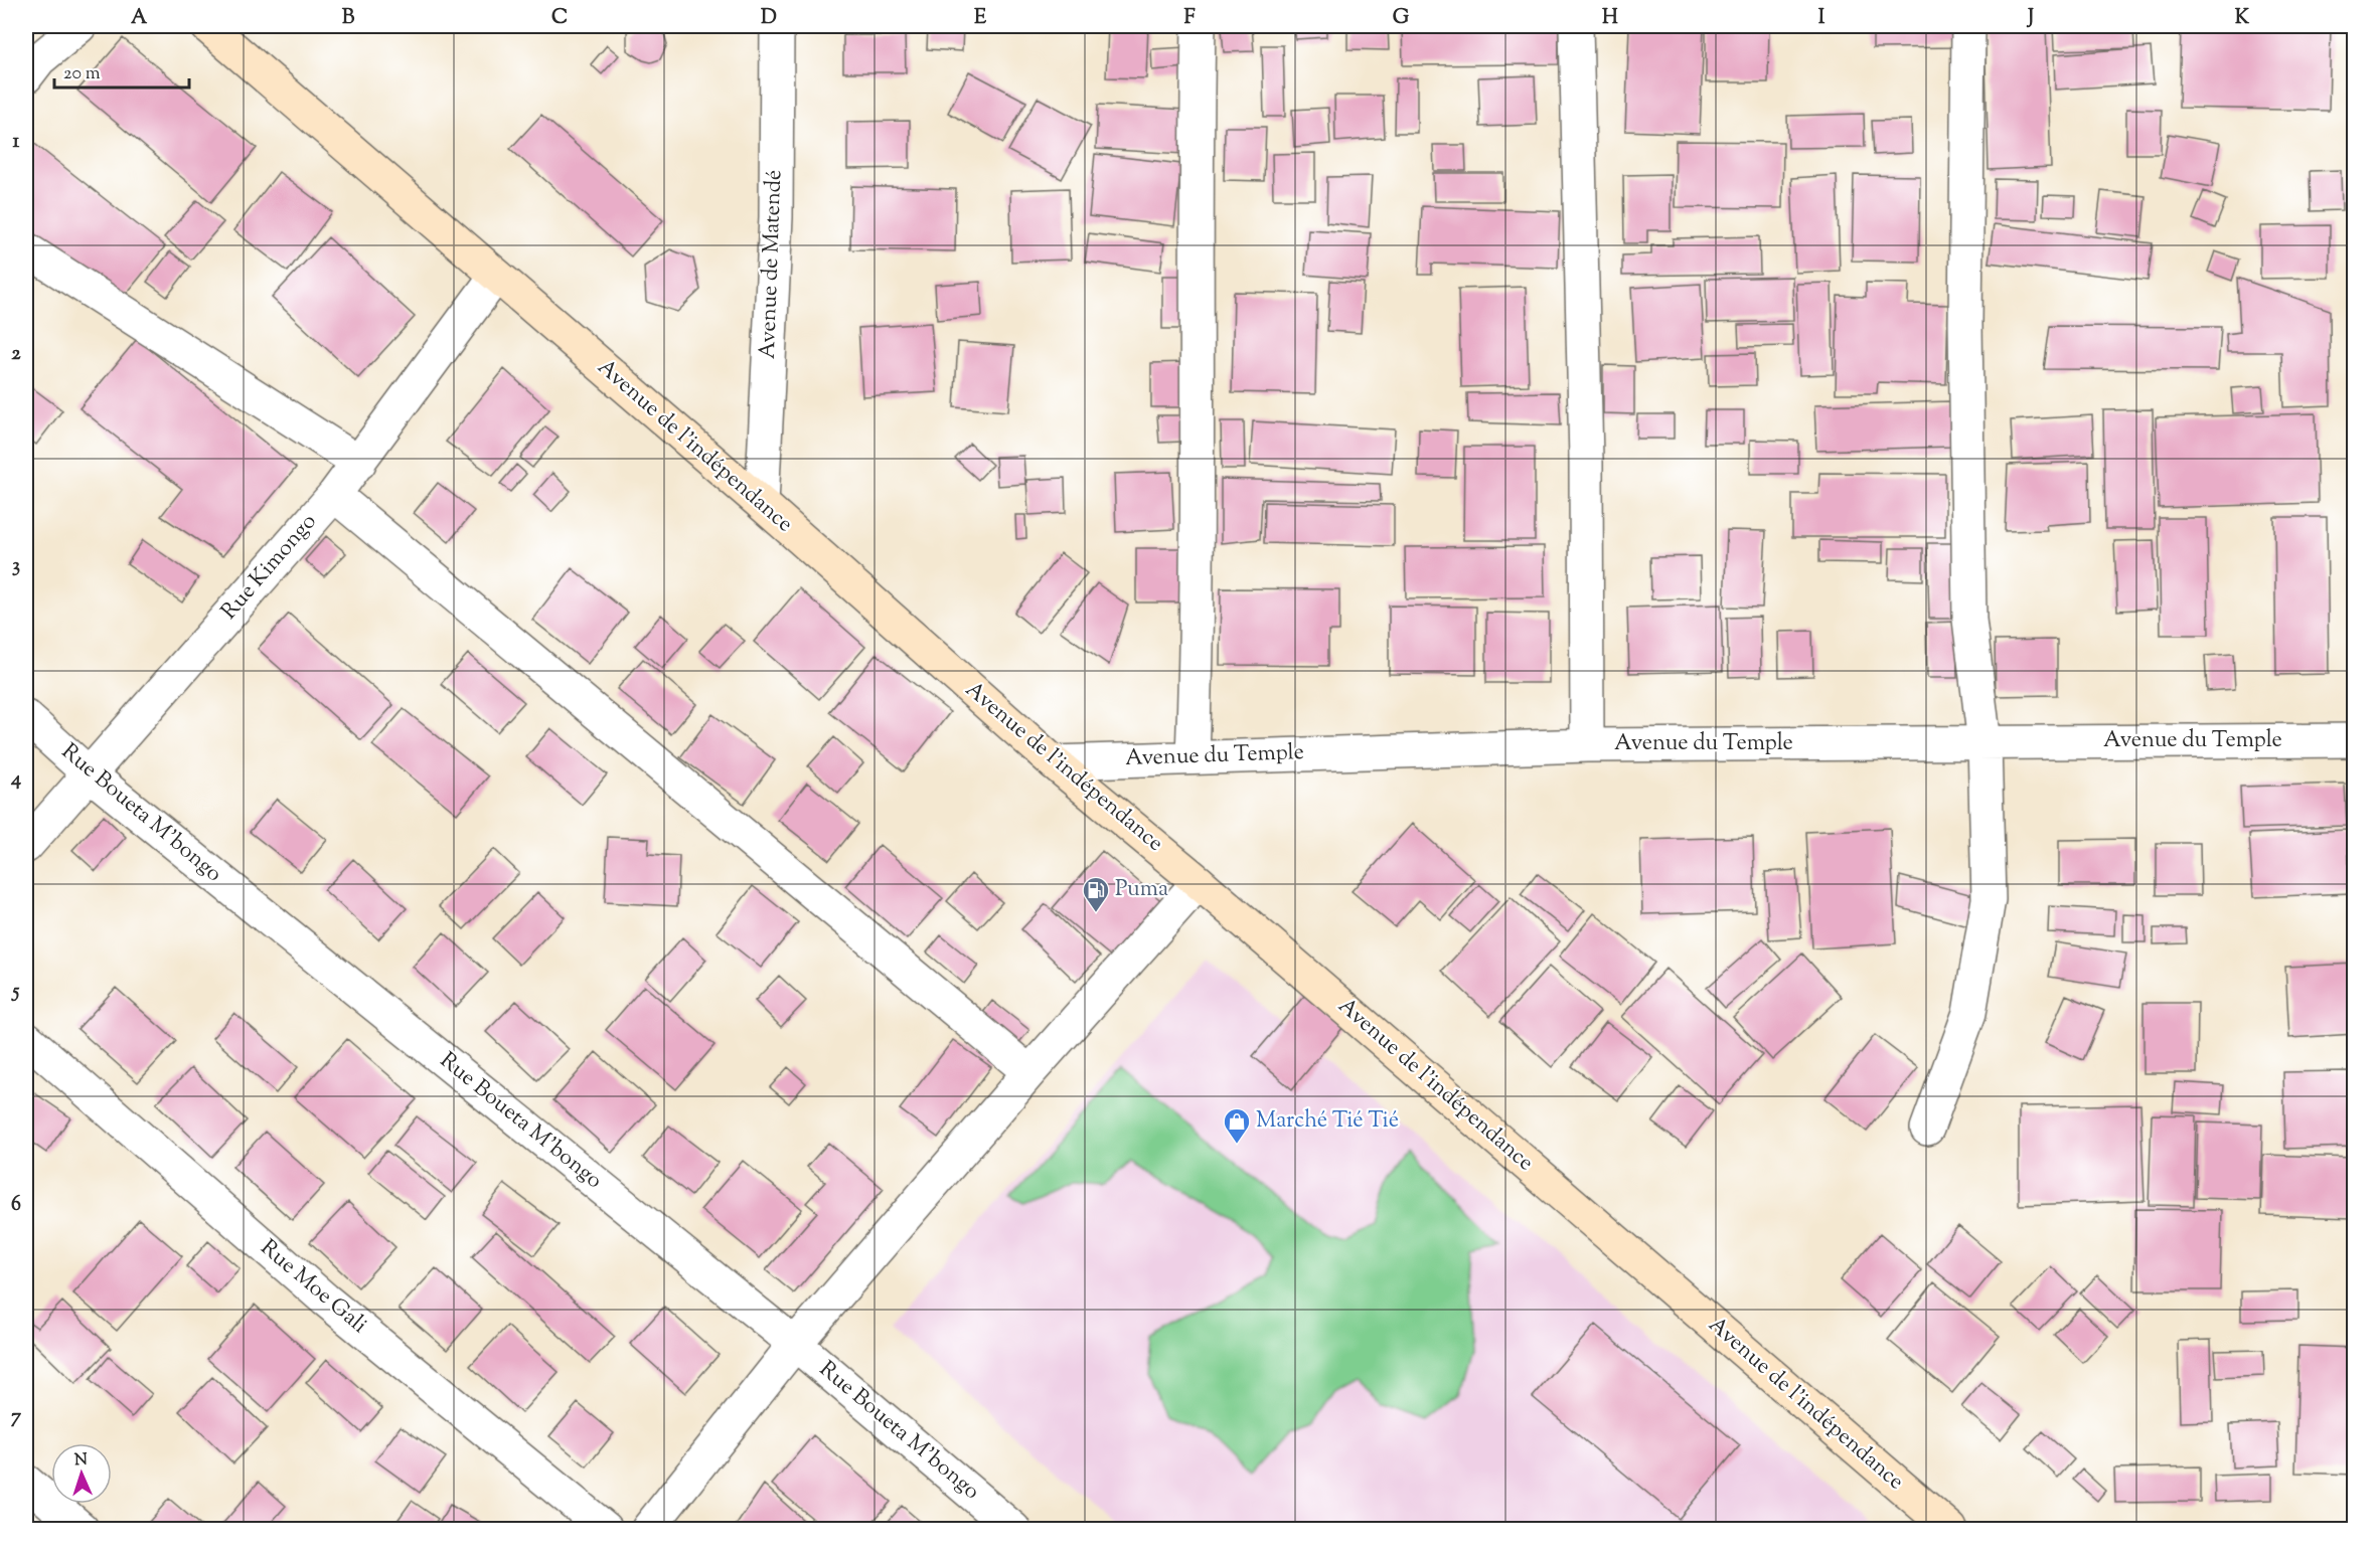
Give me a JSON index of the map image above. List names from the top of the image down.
{
  "streets": {
    "street": [
      "Avenue de Matendé",
      "Avenue de l'indépendance",
      "Rue Kimongo",
      "Avenue du Temple",
      "Rue Boueta M'bongo",
      "Rue Moe Gali"
    ]
  },
  "crossings": [
    ["Avenue de Matendé", "Avenue de l'indépendance"],
    ["Avenue de l'indépendance", "Rue Kimongo"],
    ["Avenue de l'indépendance", "Avenue du Temple"],
    ["Rue Kimongo", "Rue Boueta M'bongo"]
  ],
  "places": {
    "fuel station": ["Puma"],
    "shop": ["Marché Tié Tié"]
  },
  "scale_bar": "20 m",
  "north": "top",
  "grid": {
    "columns": [
      "A",
      "B",
      "C",
      "D",
      "E",
      "F",
      "G",
      "H",
      "I",
      "J",
      "K"
    ],
    "rows": [
      "1",
      "2",
      "3",
      "4",
      "5",
      "6",
      "7"
    ]
  }
}
